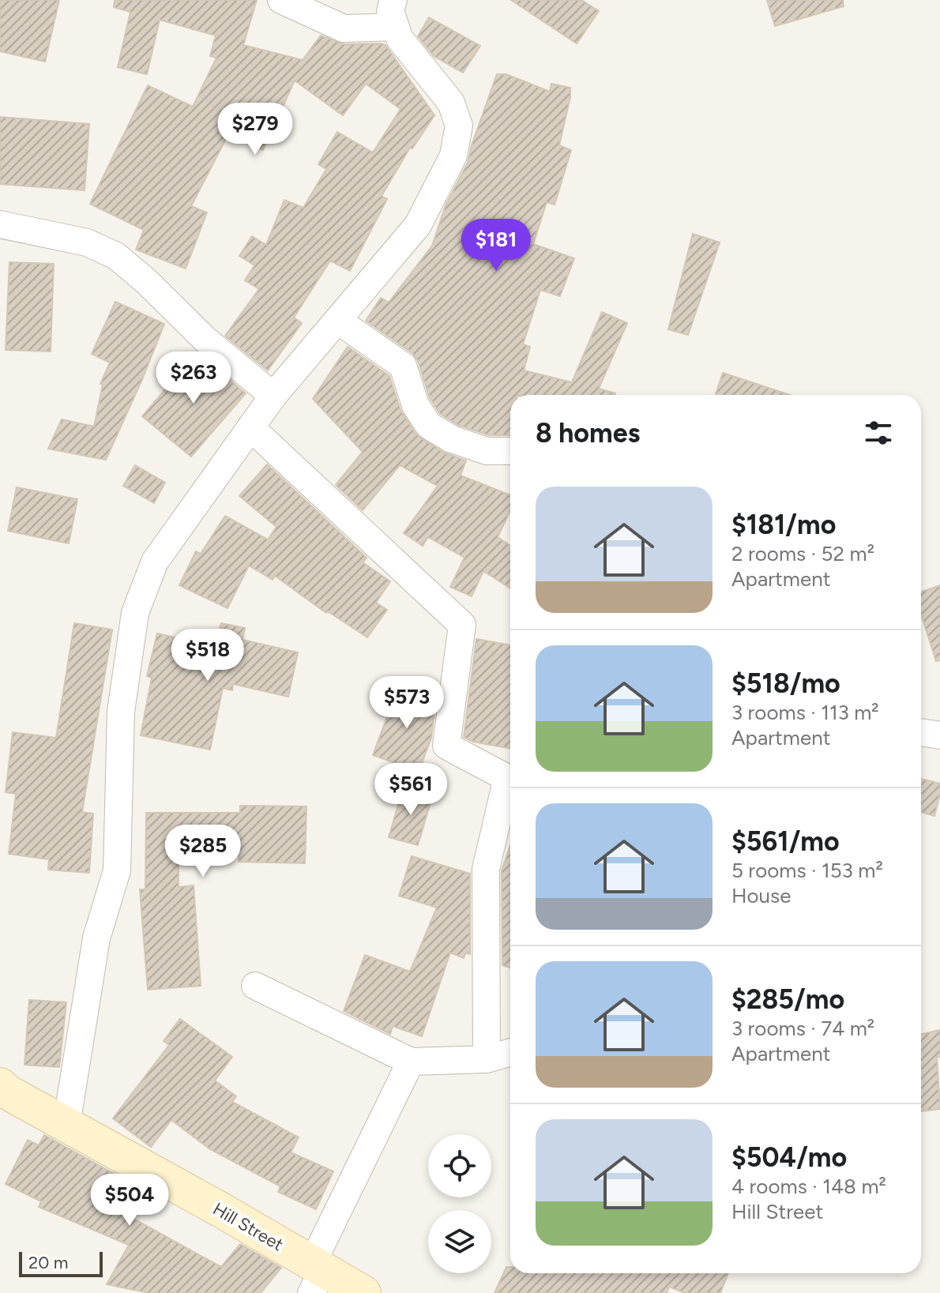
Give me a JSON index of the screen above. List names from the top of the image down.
{
  "streets": {
    "main road": ["Hill Street"]
  },
  "scale_bar": "20 m",
  "page": {
    "price": [
      "$279",
      "$181",
      "$263",
      "$518",
      "$573",
      "$561",
      "$285",
      "$504"
    ],
    "heading": "8 homes",
    "list": [
      {
        "name": "$181/mo",
        "note": "2 rooms · 52 m² · Apartment"
      },
      {
        "name": "$518/mo",
        "note": "3 rooms · 113 m² · Apartment"
      },
      {
        "name": "$561/mo",
        "note": "5 rooms · 153 m² · House"
      },
      {
        "name": "$285/mo",
        "note": "3 rooms · 74 m² · Apartment"
      },
      {
        "name": "$504/mo",
        "note": "4 rooms · 148 m² · Hill Street"
      }
    ],
    "scale": "20 m"
  }
}
